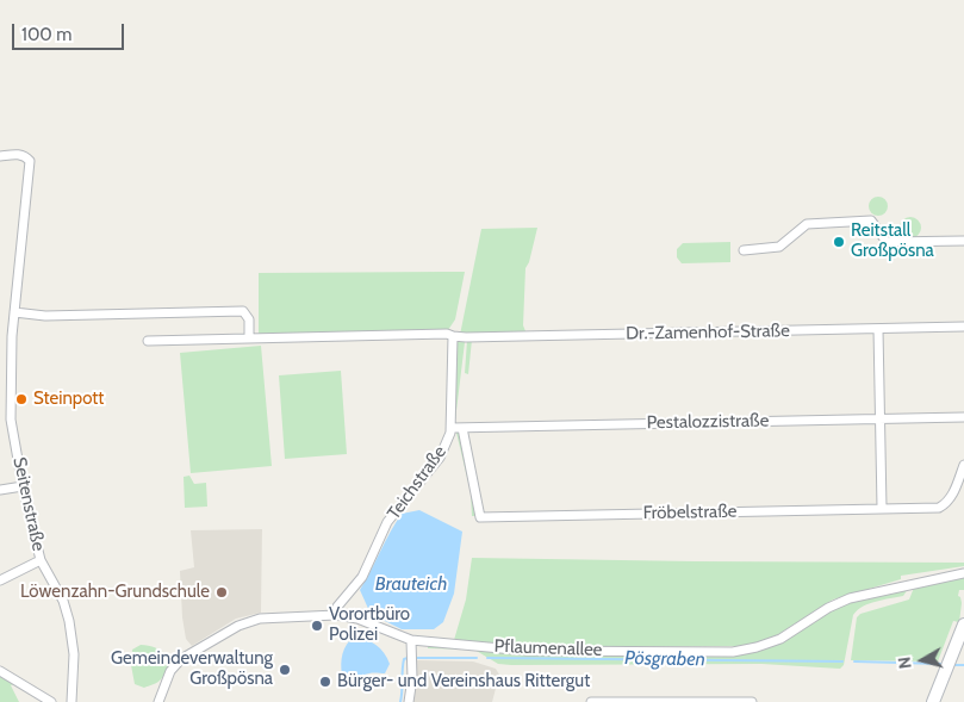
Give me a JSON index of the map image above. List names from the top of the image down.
{
  "streets": {
    "street": [
      "Dr.-Zamenhof-Straße",
      "Pestalozzistraße",
      "Teichstraße",
      "Seitenstraße",
      "Fröbelstraße",
      "Pflaumenallee"
    ]
  },
  "crossings": [
    ["Dr.-Zamenhof-Straße", "Teichstraße"],
    ["Pestalozzistraße", "Teichstraße"],
    ["Pestalozzistraße", "Fröbelstraße"],
    ["Teichstraße", "Pflaumenallee"]
  ],
  "water": ["Brauteich", "Pösgraben"],
  "places": [
    "Reitstall Großpösna",
    "Steinpott",
    "Löwenzahn-Grundschule",
    "Vorortbüro Polizei",
    "Gemeindeverwaltung Großpösna",
    "Bürger- und Vereinshaus Rittergut"
  ],
  "scale_bar": "100 m",
  "north": "left"
}
